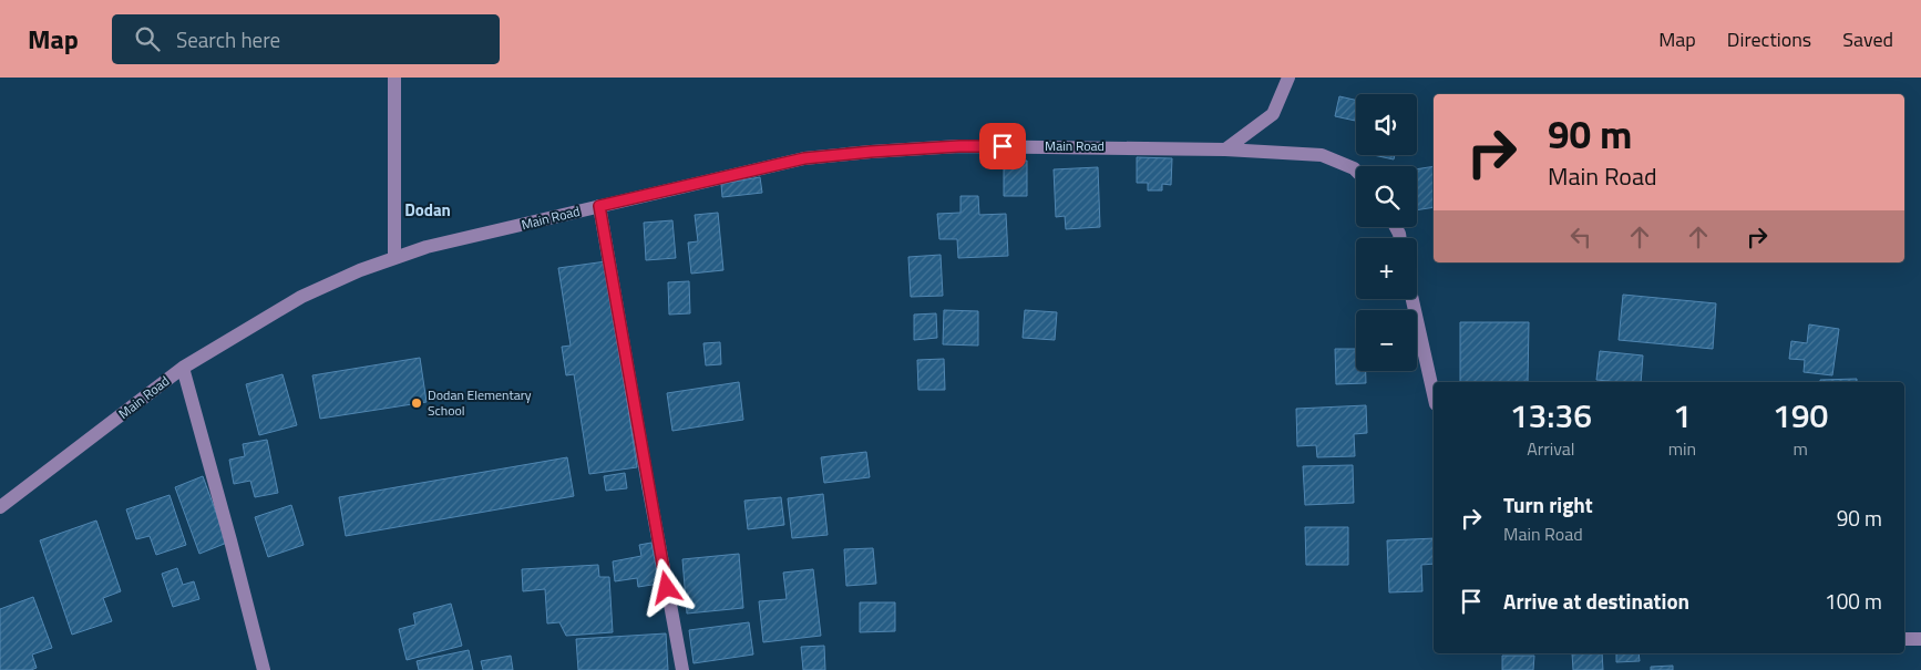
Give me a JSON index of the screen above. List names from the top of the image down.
{
  "streets": {
    "street": ["Main Road"]
  },
  "districts": ["Dodan"],
  "places": ["Dodan Elementary School"],
  "page": {
    "header": "Map",
    "search": "Search here",
    "nav": ["Map", "Directions", "Saved"],
    "map_buttons": ["+", "−"],
    "turn": ["90 m", "Main Road"],
    "eta": [
      "13:36",
      "Arrival",
      "1",
      "min",
      "190",
      "m"
    ],
    "list": [
      {
        "name": "Turn right",
        "note": "Main Road",
        "value": "90 m"
      },
      {
        "name": "Arrive at destination",
        "value": "100 m"
      }
    ]
  }
}
